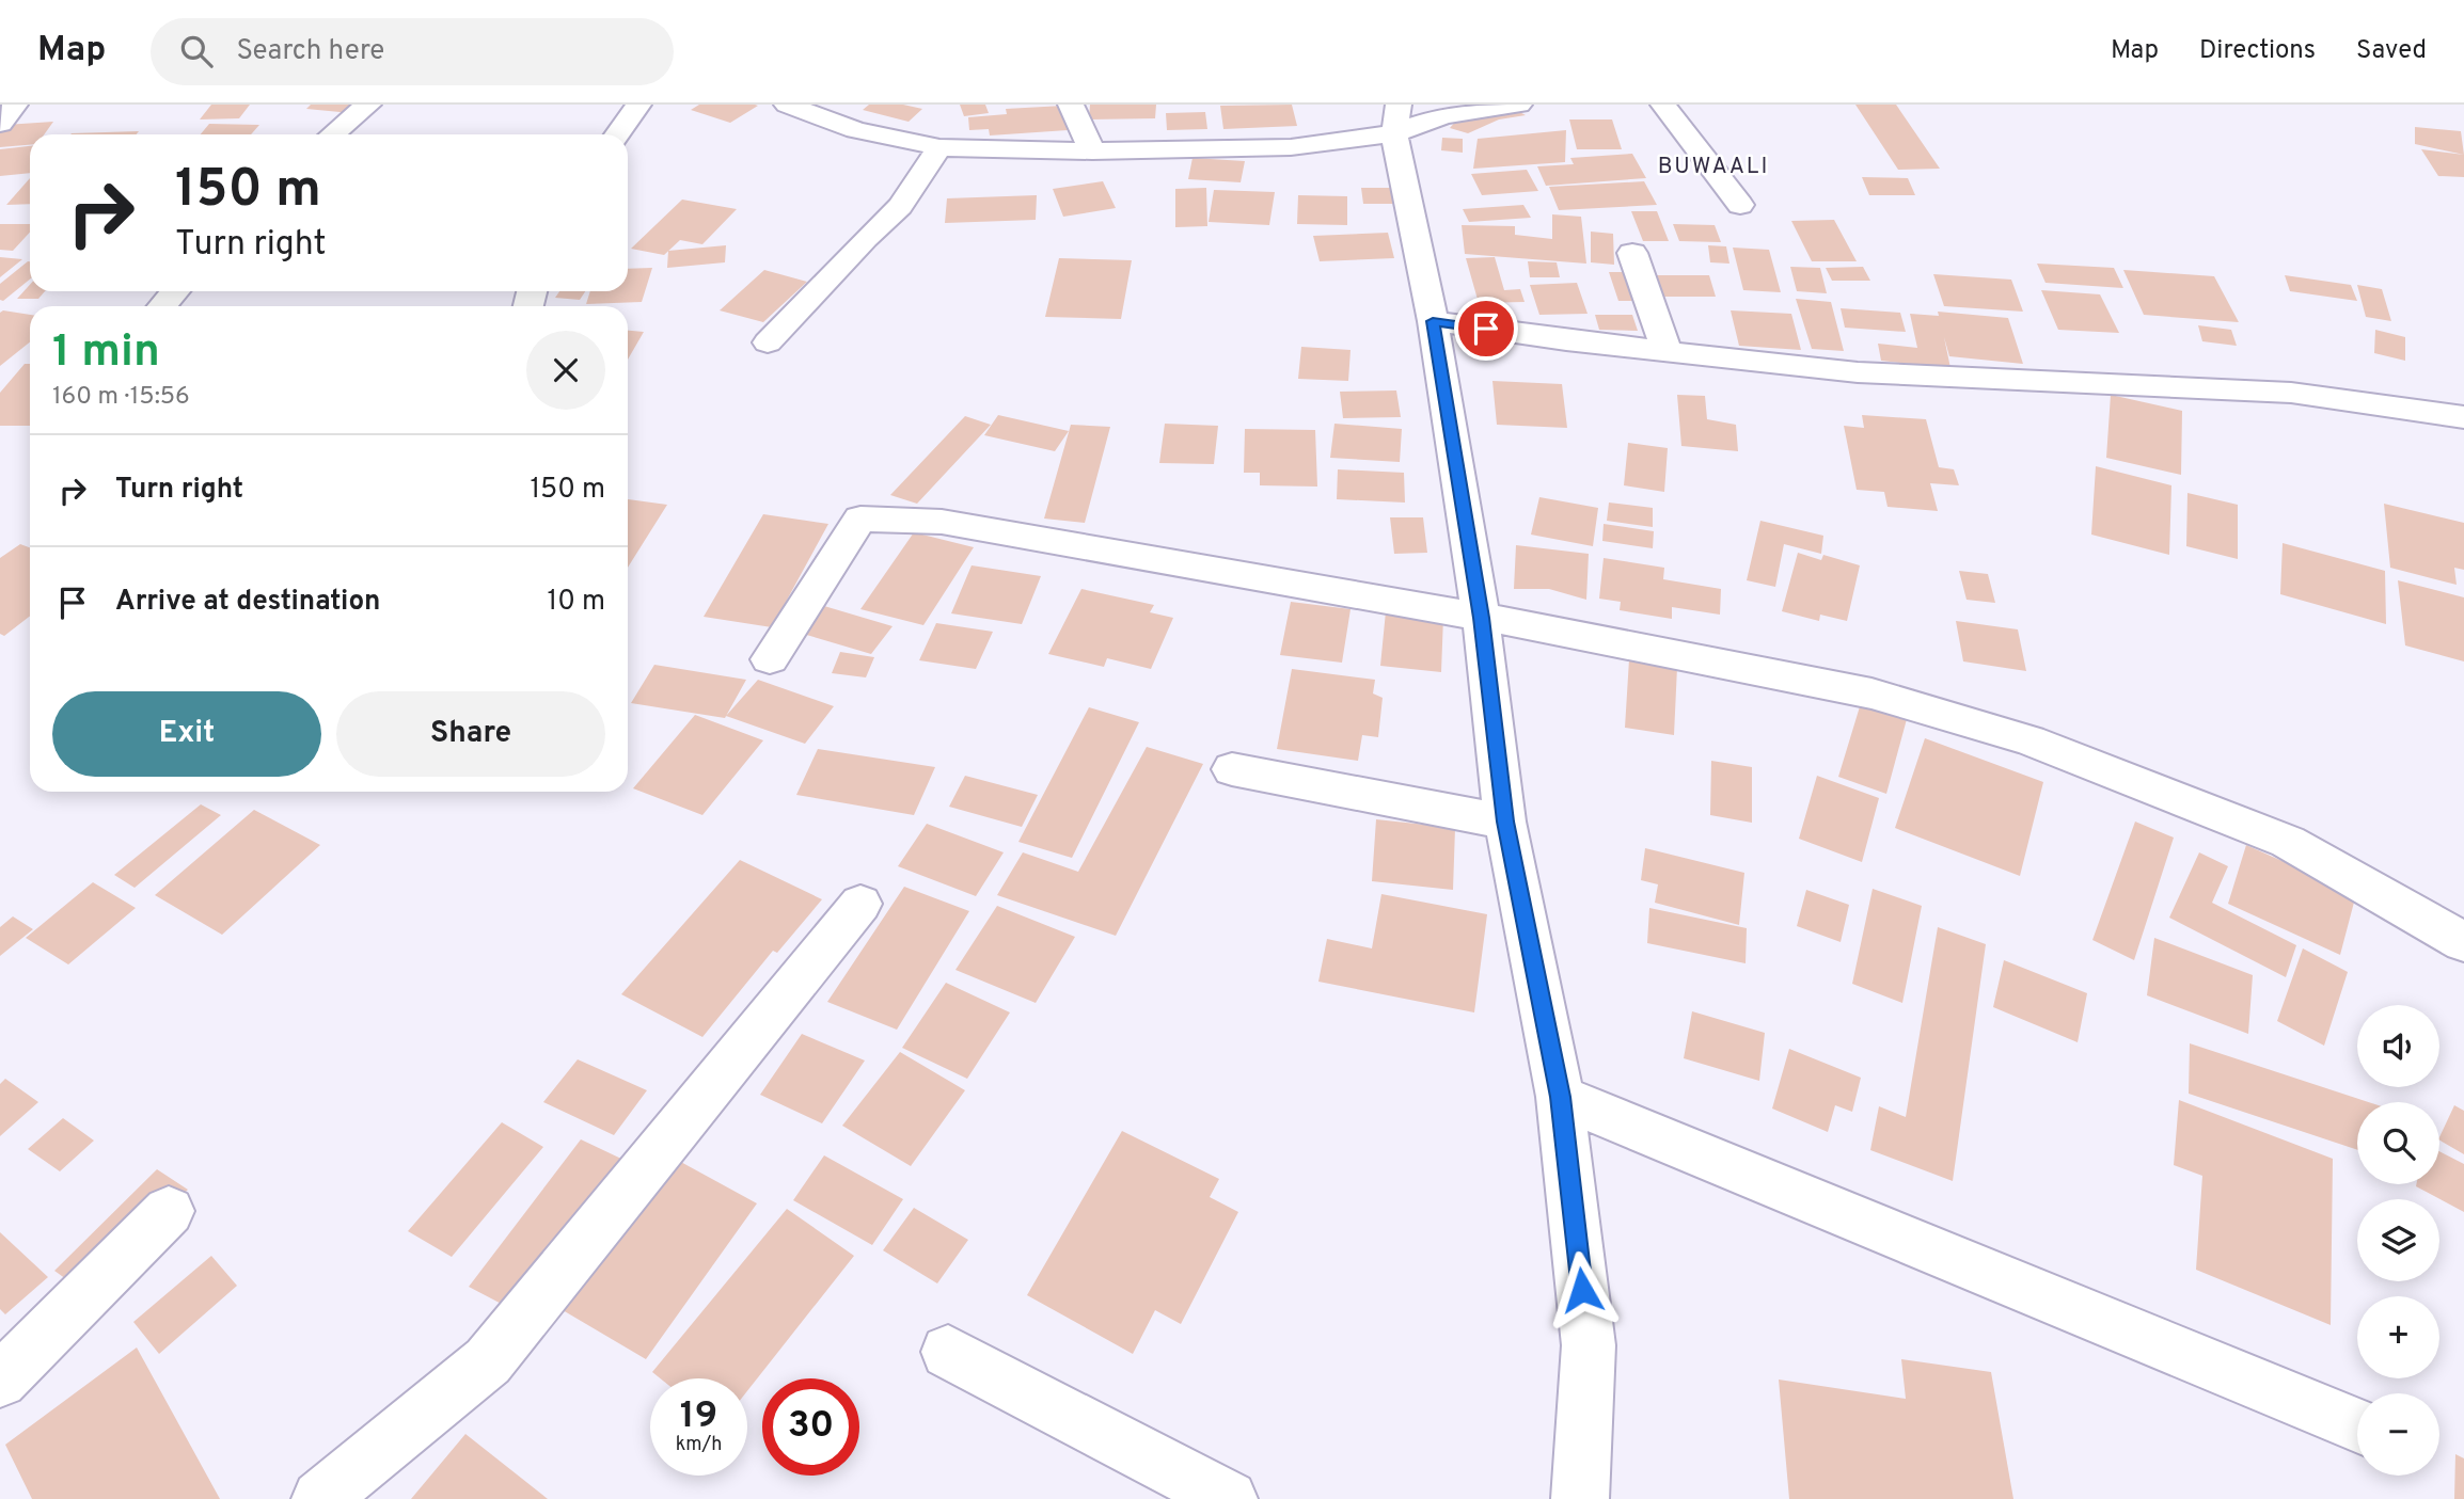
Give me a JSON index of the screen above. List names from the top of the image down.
{
  "districts": ["BUWAALI"],
  "page": {
    "header": "Map",
    "search": "Search here",
    "nav": ["Map", "Directions", "Saved"],
    "turn": ["150 m", "Turn right"],
    "heading": ["1 min", "160 m · 15:56"],
    "list": [
      {
        "name": "Turn right",
        "value": "150 m"
      },
      {
        "name": "Arrive at destination",
        "value": "10 m"
      }
    ],
    "buttons": ["Exit", "Share"],
    "map_buttons": ["+", "−"],
    "speed": "19 km/h",
    "limit": "30"
  }
}
